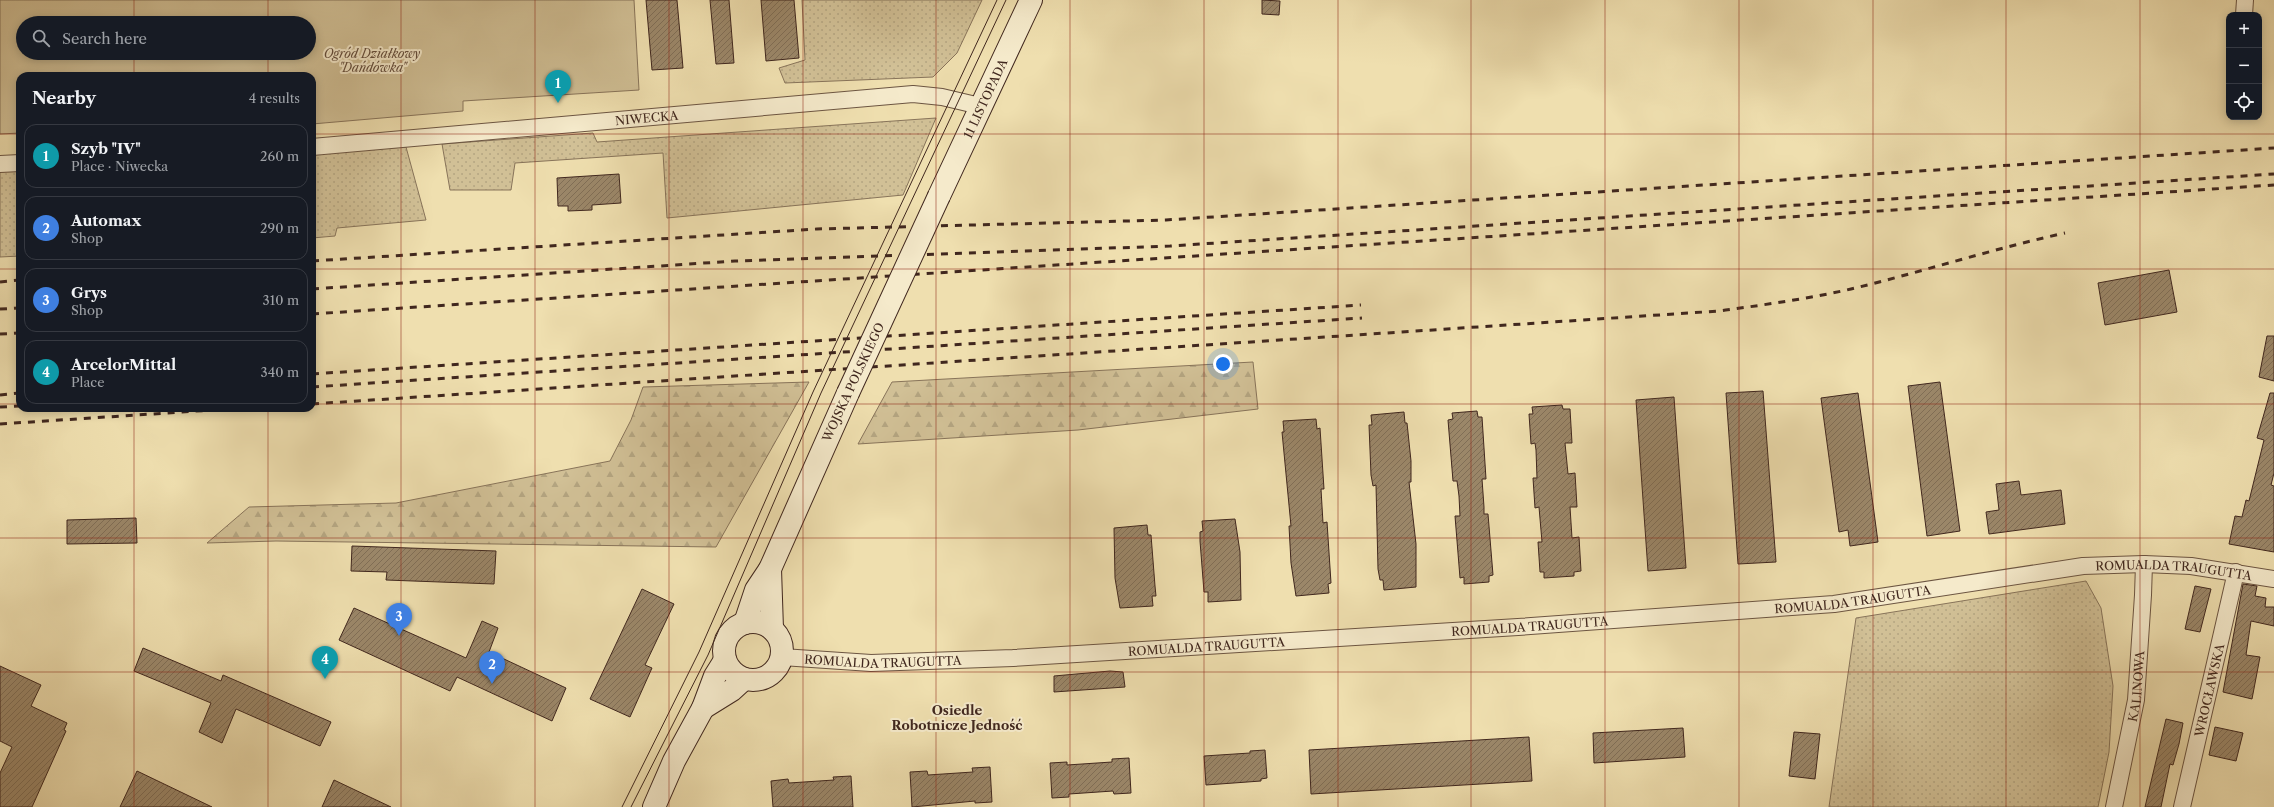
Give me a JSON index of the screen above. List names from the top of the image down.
{
  "streets": {
    "main road": ["11 LISTOPADA", "WOJSKA POLSKIEGO"],
    "street": [
      "NIWECKA",
      "ROMUALDA TRAUGUTTA",
      "KALINOWA",
      "WROCŁAWSKA"
    ]
  },
  "crossings": [
    ["11 LISTOPADA", "NIWECKA"],
    ["11 LISTOPADA", "WOJSKA POLSKIEGO"],
    ["WOJSKA POLSKIEGO", "ROMUALDA TRAUGUTTA"],
    ["ROMUALDA TRAUGUTTA", "KALINOWA"],
    ["ROMUALDA TRAUGUTTA", "WROCŁAWSKA"]
  ],
  "districts": ["Osiedle Robotnicze Jedność"],
  "parks": ["Ogród Działkowy \"Dańdówka\""],
  "page": {
    "map_buttons": ["+", "−"],
    "search": "Search here",
    "pins": [
      "1",
      "3",
      "4",
      "2"
    ],
    "heading": ["Nearby", "4 results"],
    "list": [
      {
        "mark": "1",
        "name": "Szyb \"IV\"",
        "note": "Place · Niwecka",
        "value": "260 m"
      },
      {
        "mark": "2",
        "name": "Automax",
        "note": "Shop",
        "value": "290 m"
      },
      {
        "mark": "3",
        "name": "Grys",
        "note": "Shop",
        "value": "310 m"
      },
      {
        "mark": "4",
        "name": "ArcelorMittal",
        "note": "Place",
        "value": "340 m"
      }
    ]
  }
}
